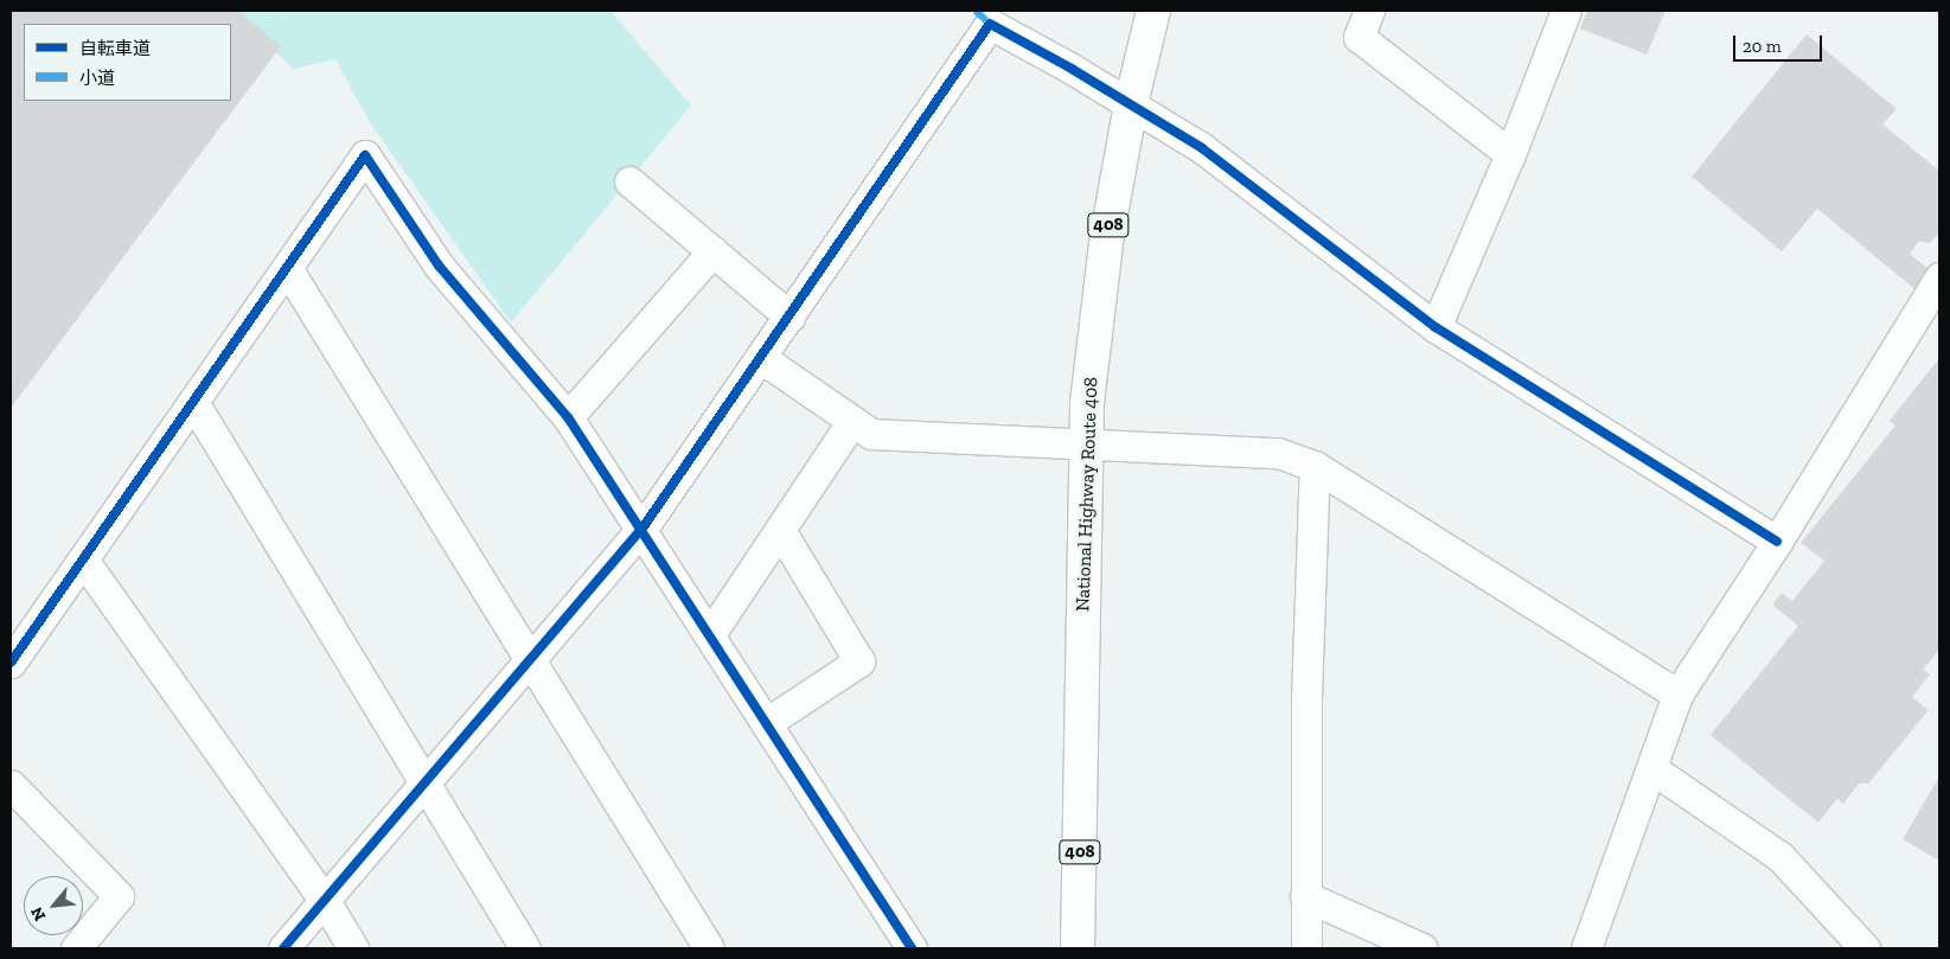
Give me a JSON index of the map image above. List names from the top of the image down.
{
  "streets": {
    "highway": ["408", "National Highway Route 408"]
  },
  "legend": ["自転車道", "小道"],
  "scale_bar": "20 m",
  "north": "bottom left"
}
